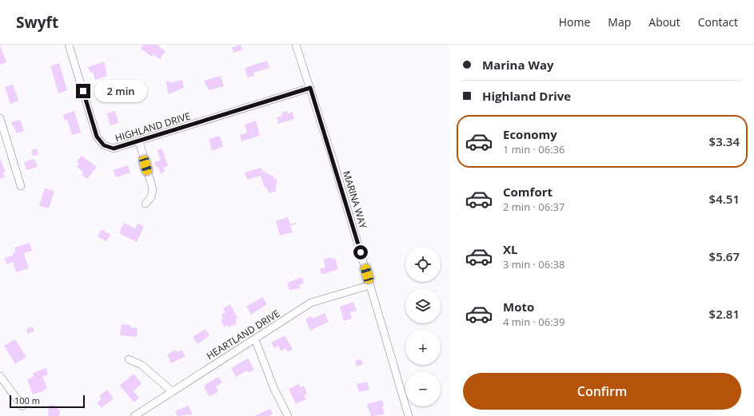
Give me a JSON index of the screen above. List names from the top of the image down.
{
  "streets": {
    "street": ["HIGHLAND DRIVE", "MARINA WAY", "HEARTLAND DRIVE"]
  },
  "crossings": [
    ["HIGHLAND DRIVE", "MARINA WAY"],
    ["MARINA WAY", "HEARTLAND DRIVE"]
  ],
  "scale_bar": "100 m",
  "page": {
    "header": "Swyft",
    "nav": [
      "Home",
      "Map",
      "About",
      "Contact"
    ],
    "banner": ["Marina Way", "Highland Drive"],
    "bubble": "2 min",
    "list": [
      {
        "name": "Economy",
        "note": "1 min · 06:36",
        "value": "$3.34"
      },
      {
        "name": "Comfort",
        "note": "2 min · 06:37",
        "value": "$4.51"
      },
      {
        "name": "XL",
        "note": "3 min · 06:38",
        "value": "$5.67"
      },
      {
        "name": "Moto",
        "note": "4 min · 06:39",
        "value": "$2.81"
      }
    ],
    "map_buttons": ["+", "−"],
    "buttons": "Confirm",
    "scale": "100 m"
  }
}
